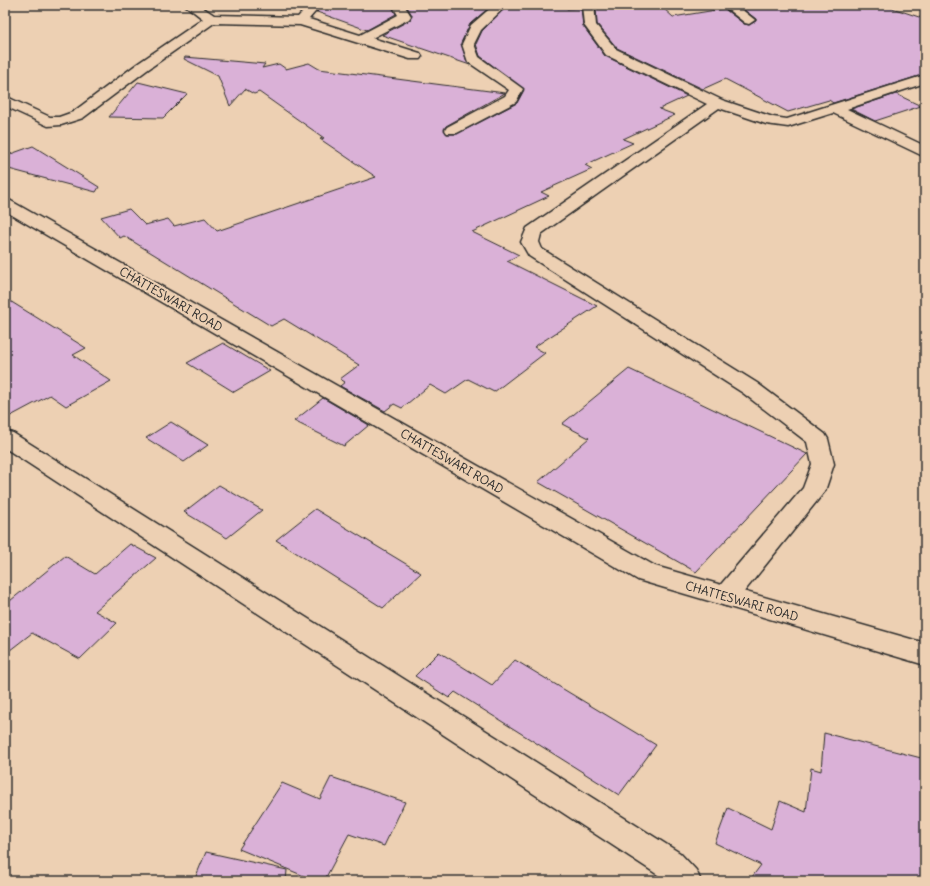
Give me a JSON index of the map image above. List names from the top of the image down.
{
  "streets": {
    "street": ["CHATTESWARI ROAD"]
  }
}
